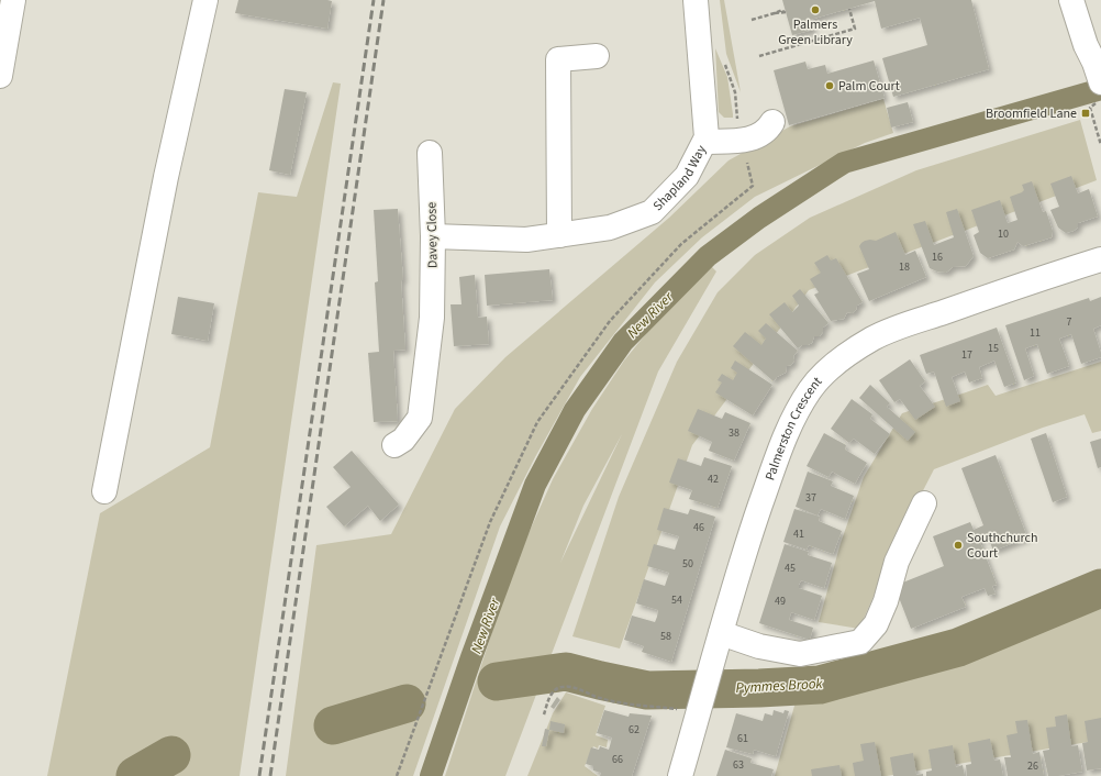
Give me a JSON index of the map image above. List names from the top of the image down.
{
  "streets": {
    "street": ["Shapland Way", "Davey Close", "Palmerston Crescent"]
  },
  "crossings": [
    ["Shapland Way", "Davey Close"]
  ],
  "water": ["New River", "Pymmes Brook"],
  "places": {
    "other": ["Palmers Green Library", "Palm Court", "Southchurch Court"],
    "transit": ["Broomfield Lane"]
  },
  "house_numbers": [
    "10",
    "16",
    "18",
    "7",
    "11",
    "15",
    "17",
    "38",
    "42",
    "37",
    "46",
    "41",
    "50",
    "45",
    "54",
    "49",
    "58",
    "62",
    "61",
    "66",
    "63",
    "26"
  ]
}
